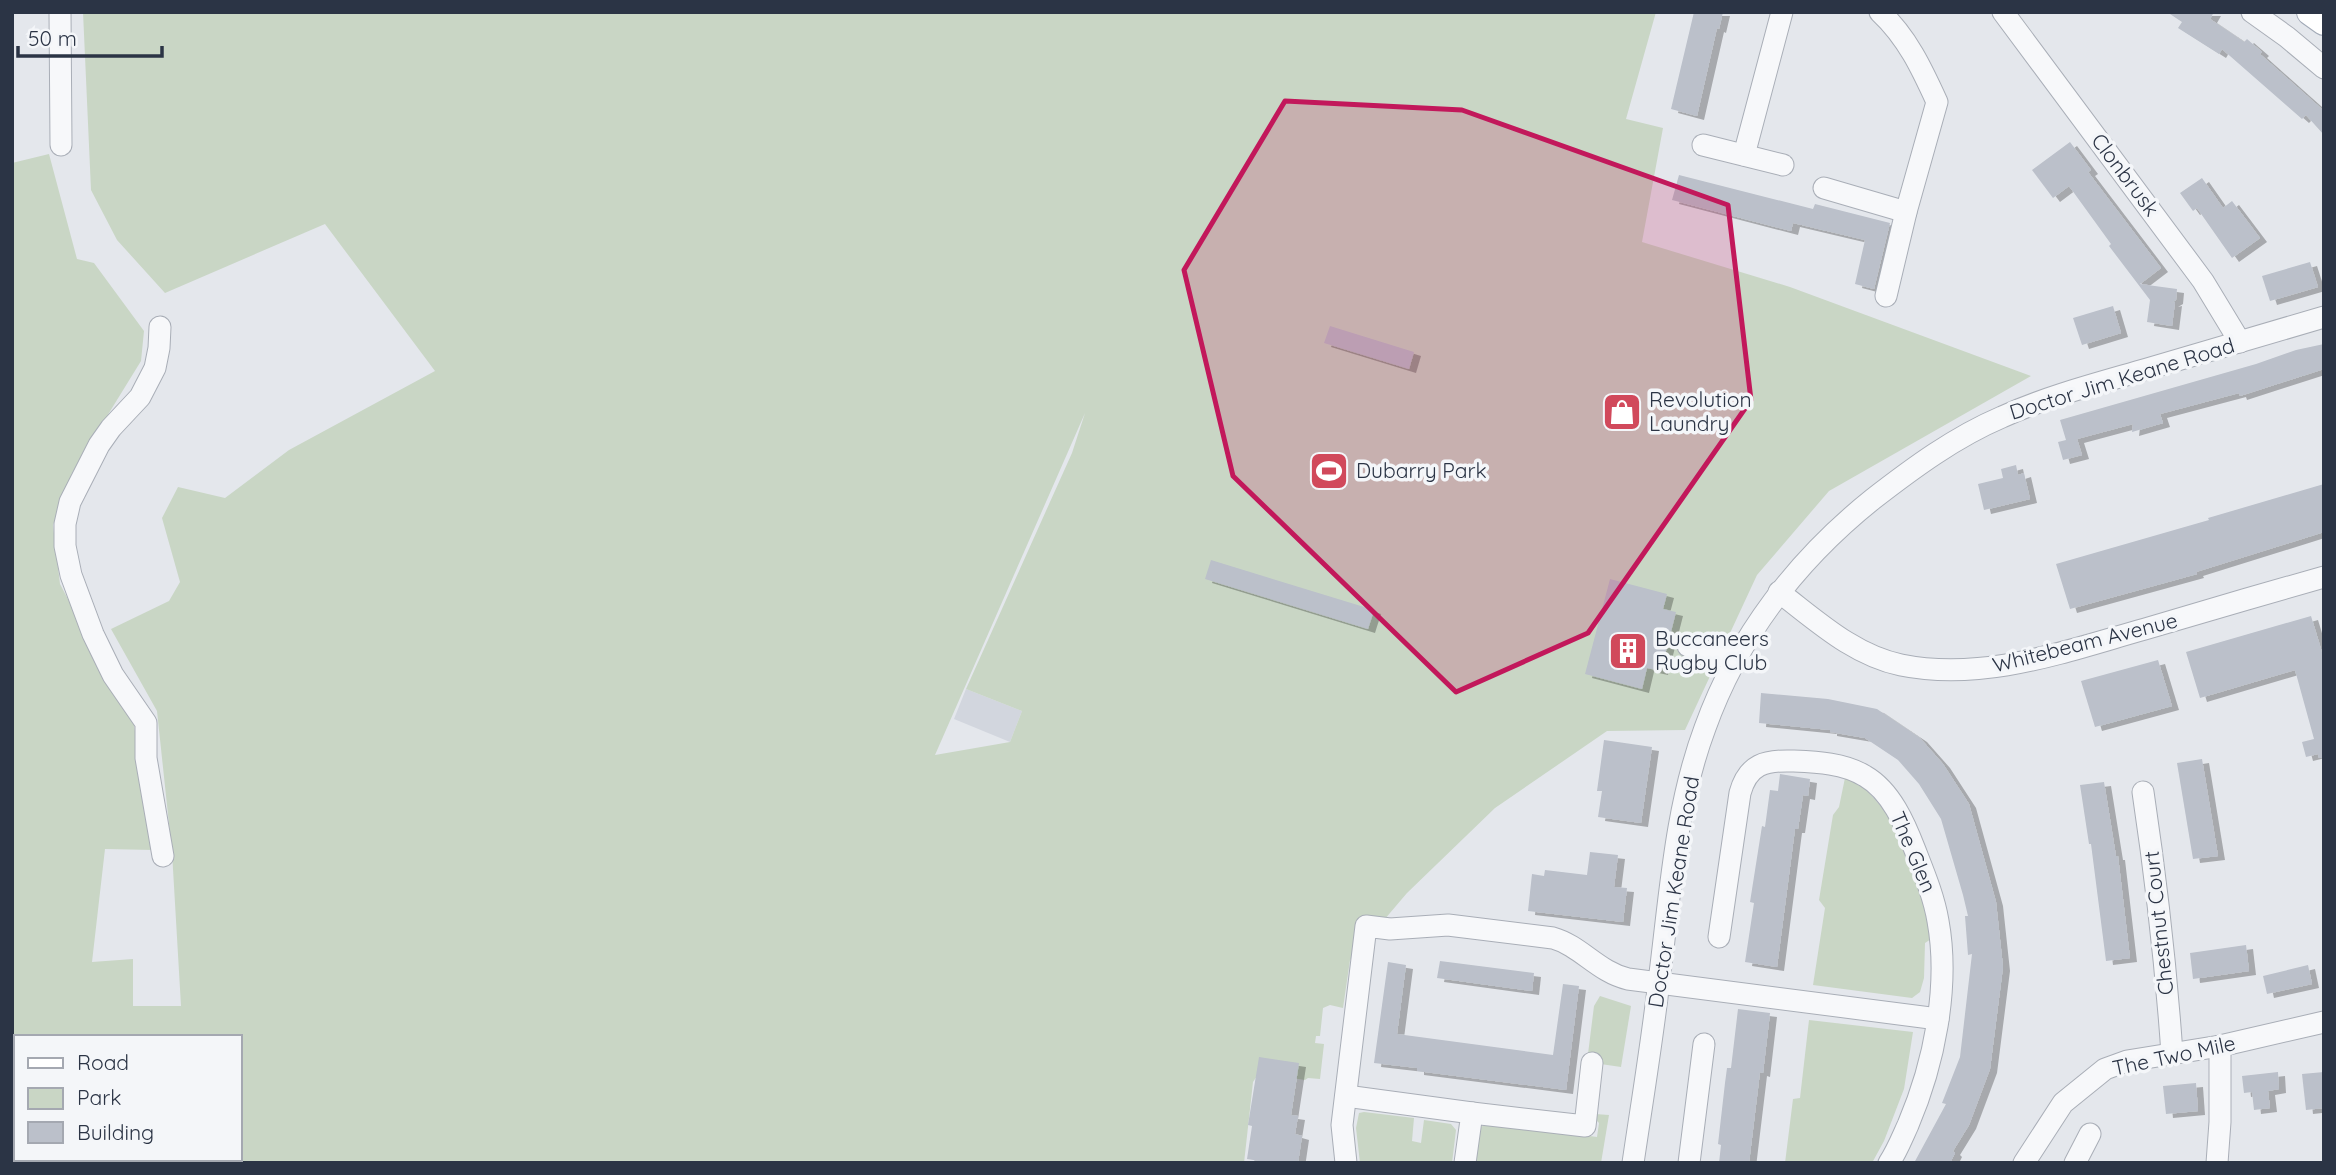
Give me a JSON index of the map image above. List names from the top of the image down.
{
  "streets": {
    "street": [
      "Clonbrusk",
      "Doctor Jim Keane Road",
      "Whitebeam Avenue",
      "The Glen",
      "Chestnut Court",
      "The Two Mile"
    ]
  },
  "crossings": [
    ["Clonbrusk", "Doctor Jim Keane Road"],
    ["Doctor Jim Keane Road", "Whitebeam Avenue"],
    ["Chestnut Court", "The Two Mile"]
  ],
  "places": {
    "shop": ["Revolution Laundry"],
    "sports": ["Dubarry Park"],
    "building": ["Buccaneers Rugby Club"]
  },
  "legend": ["Road", "Park", "Building"],
  "scale_bar": "50 m"
}
